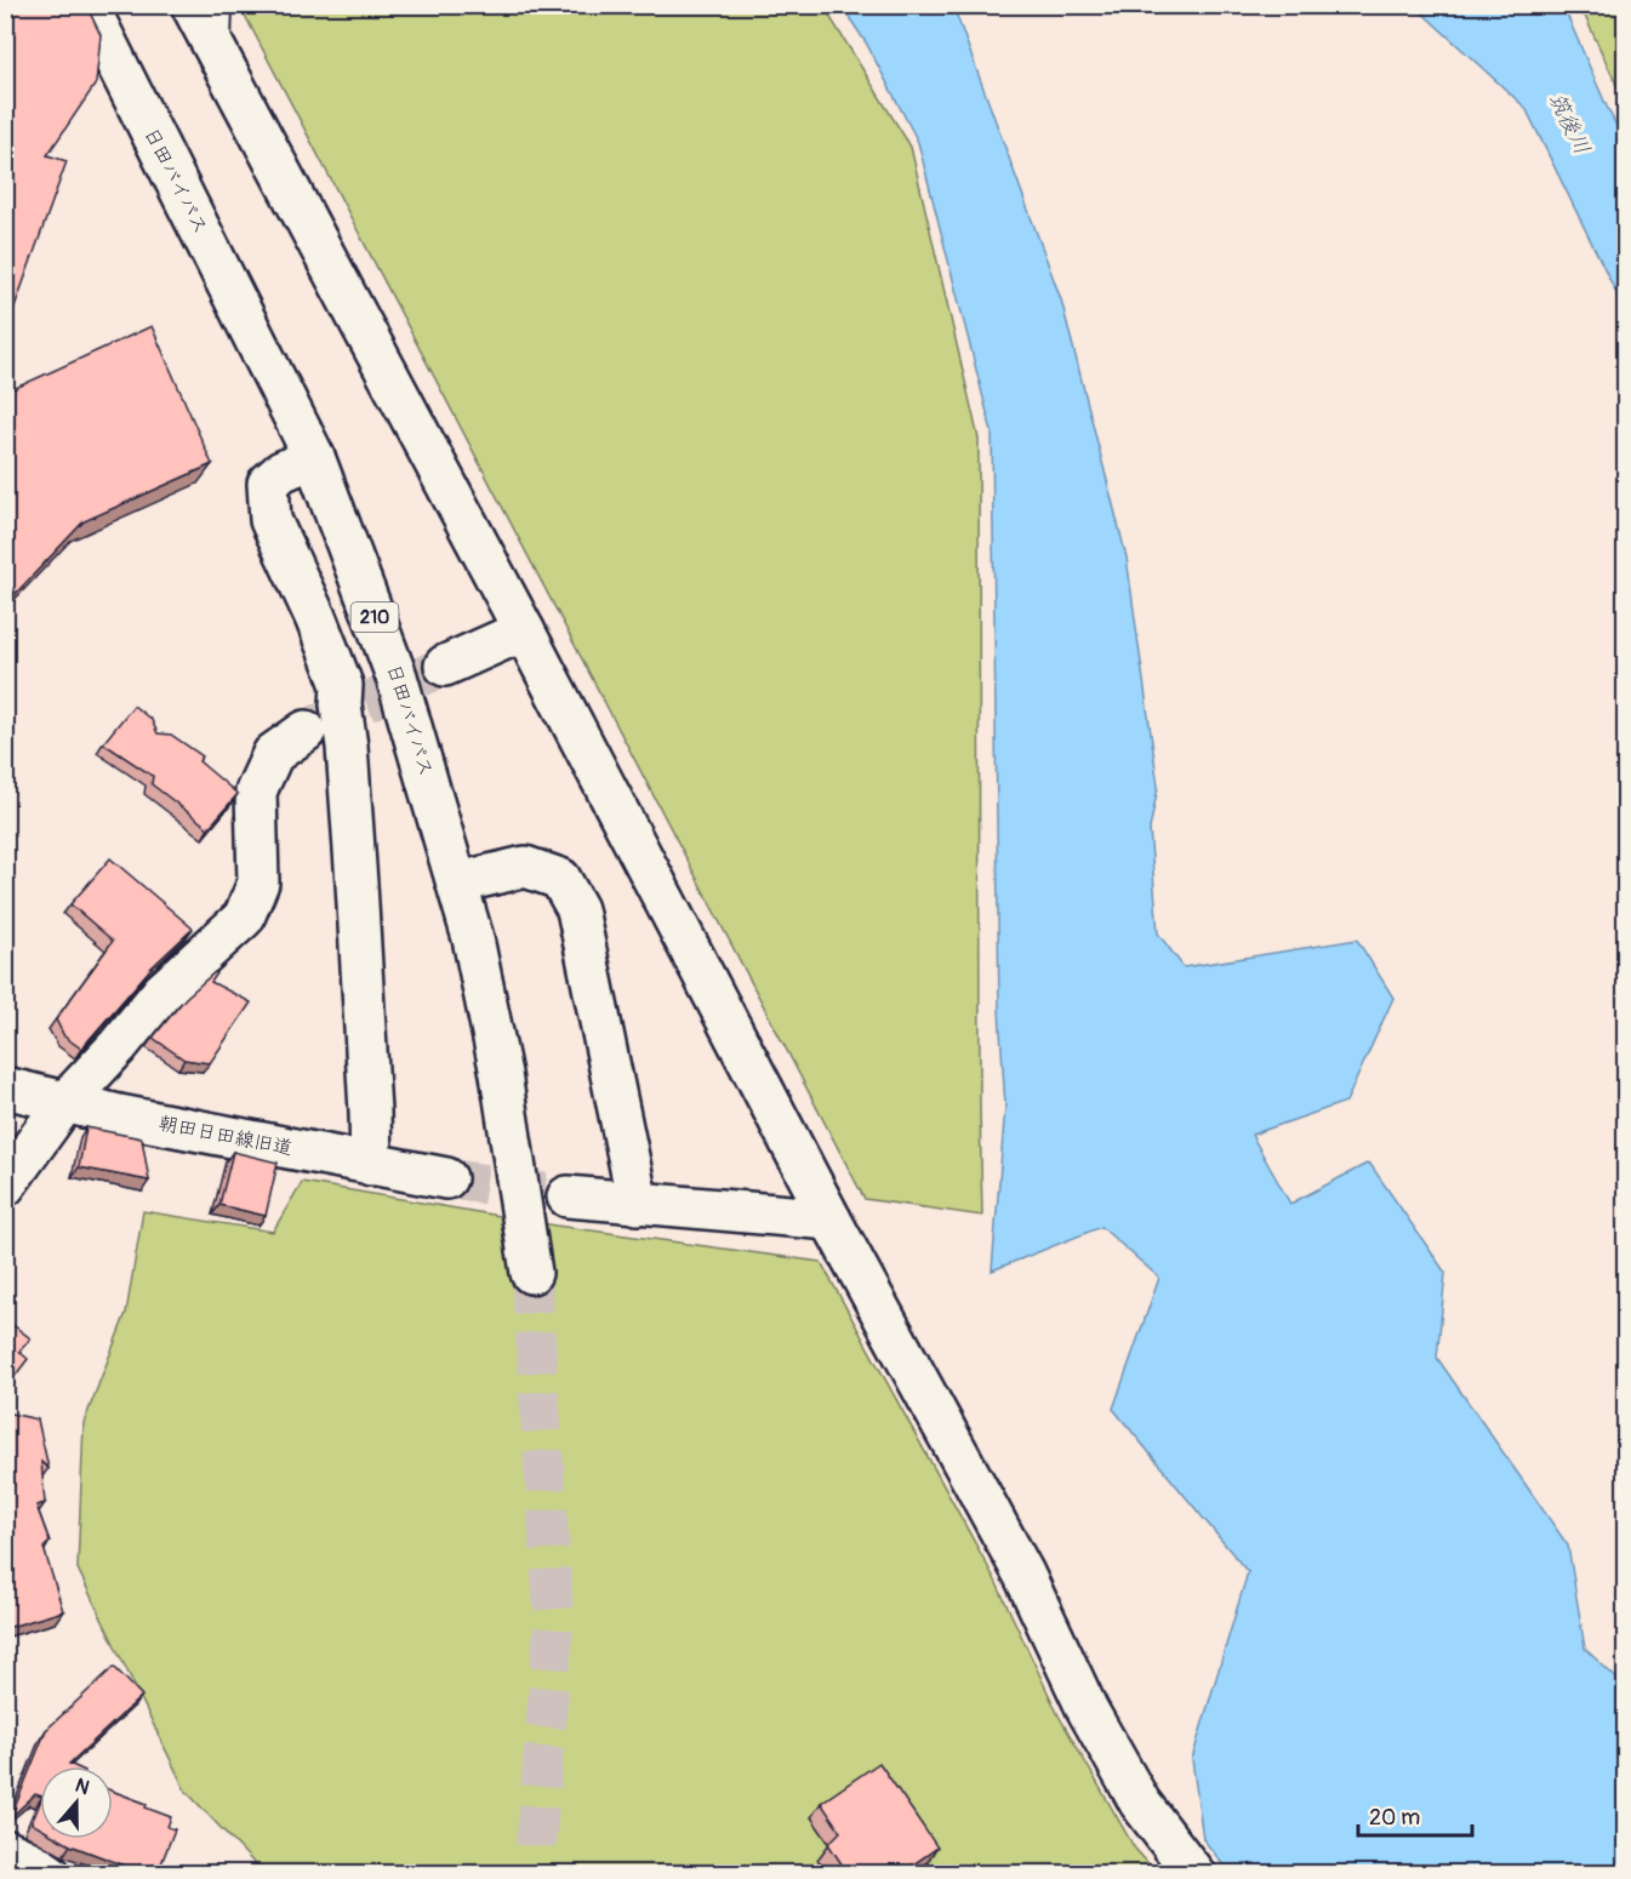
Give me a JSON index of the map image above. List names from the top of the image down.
{
  "streets": {
    "main road": ["日田バイパス", "210", "朝田日田線旧道"]
  },
  "water": ["筑後川"],
  "scale_bar": "20 m",
  "north": "top"
}
